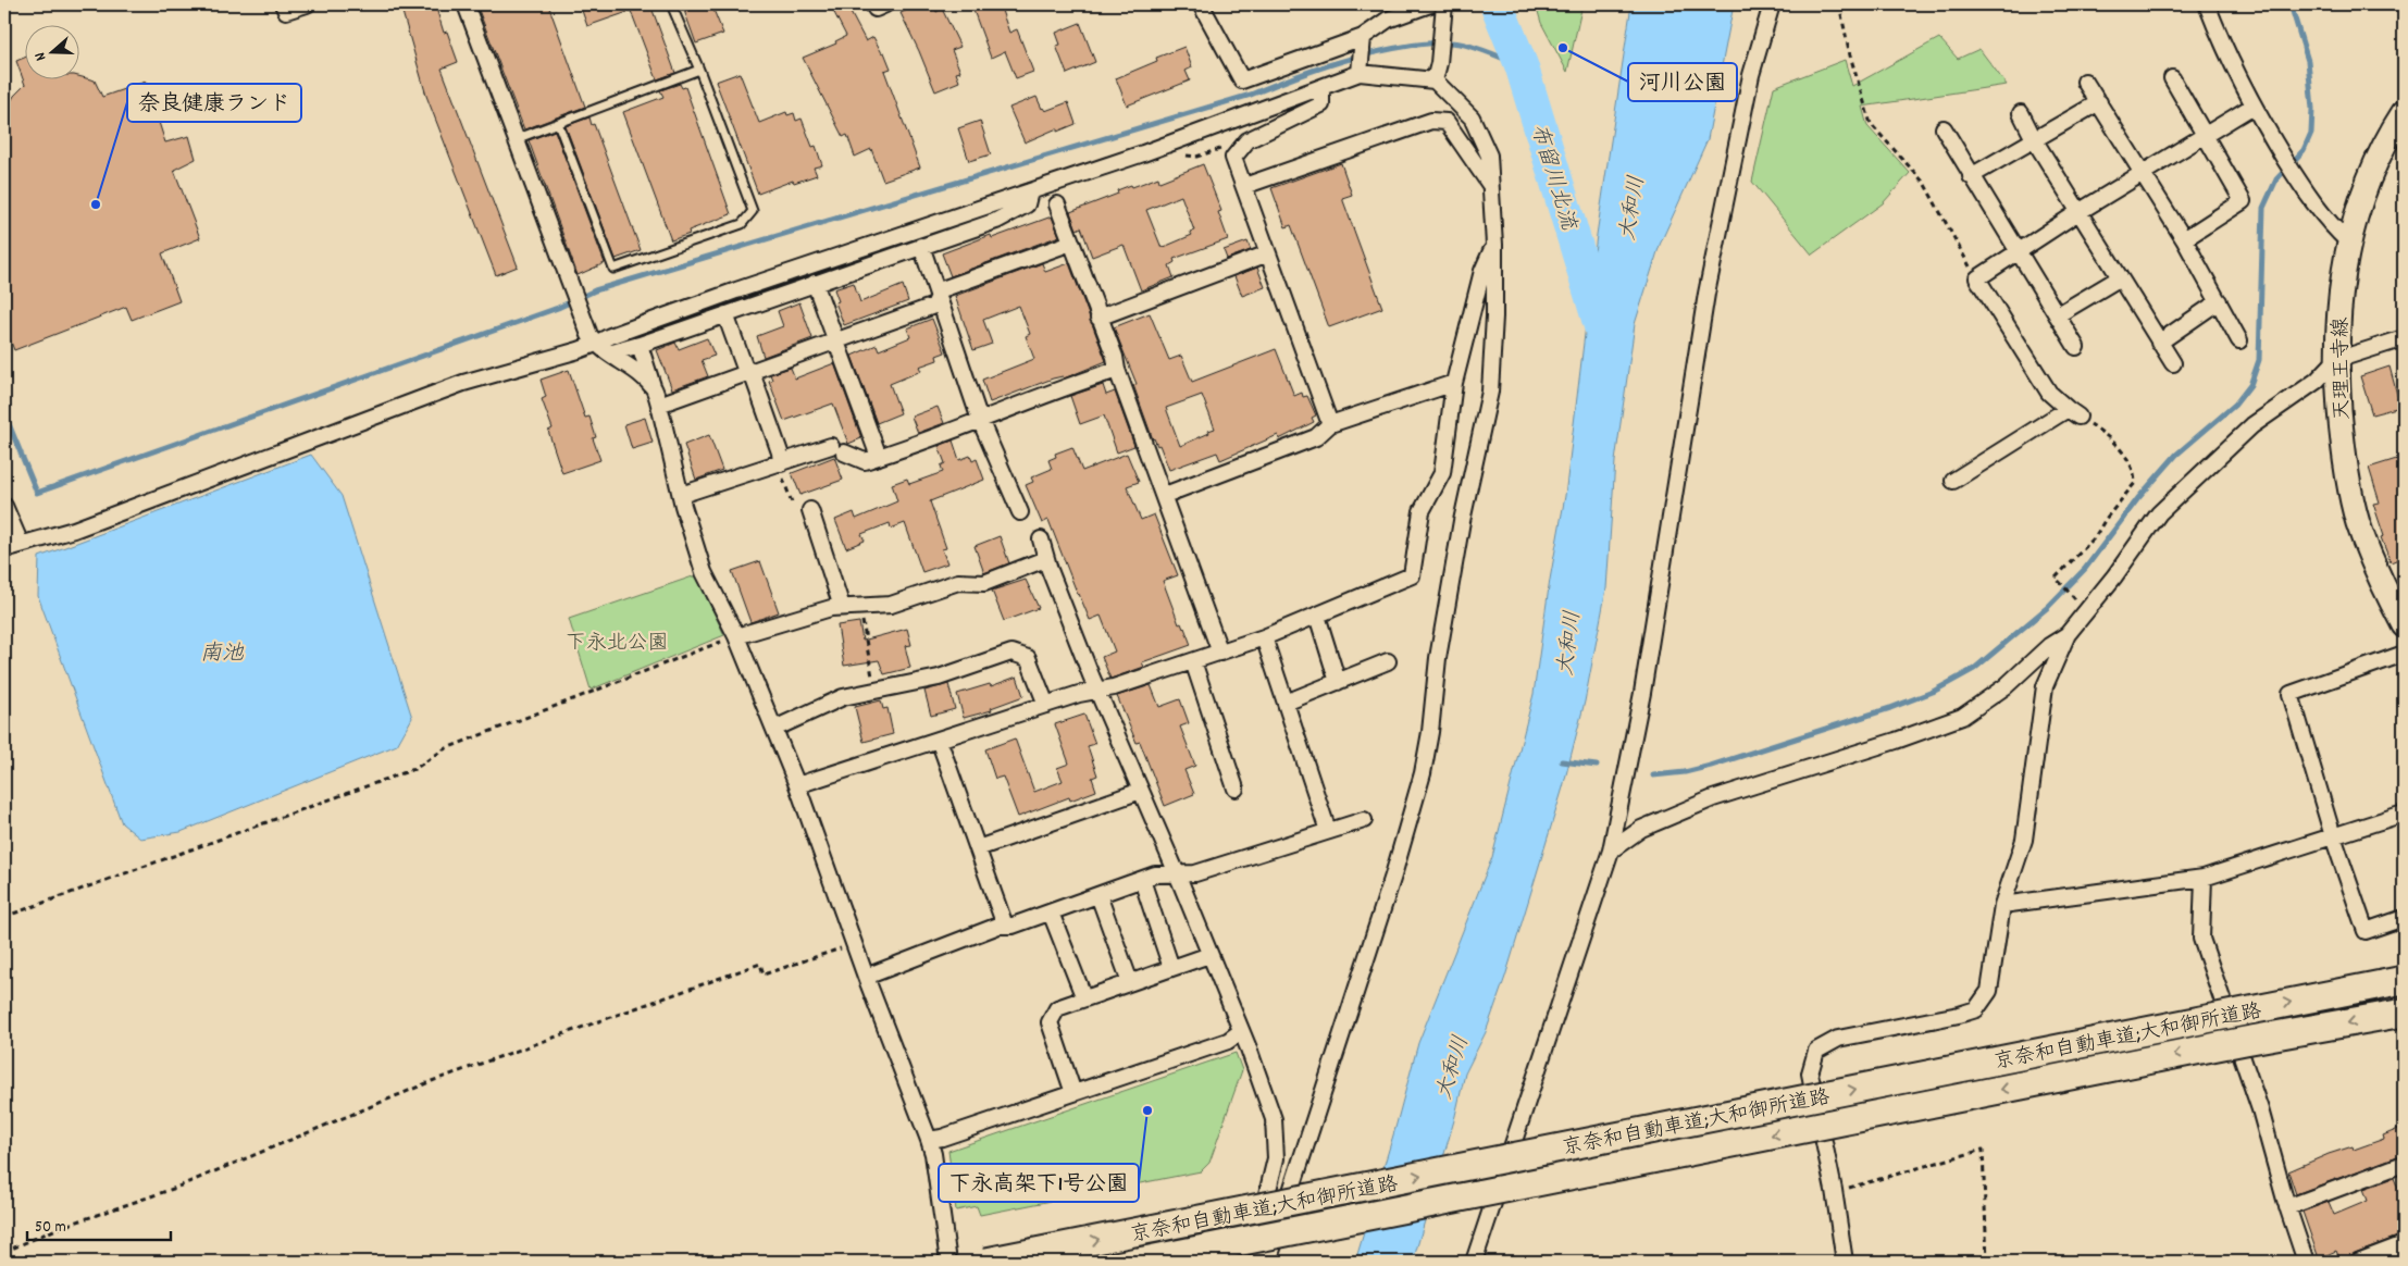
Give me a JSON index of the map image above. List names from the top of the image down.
{
  "streets": {
    "highway": ["京奈和自動車道;大和御所道路"],
    "main road": ["天理王寺線"]
  },
  "water": ["布留川北流", "大和川", "南池"],
  "parks": ["下永北公園"],
  "places": ["河川公園", "奈良健康ランド", "下永高架下1号公園"],
  "scale_bar": "50 m",
  "north": "left"
}
